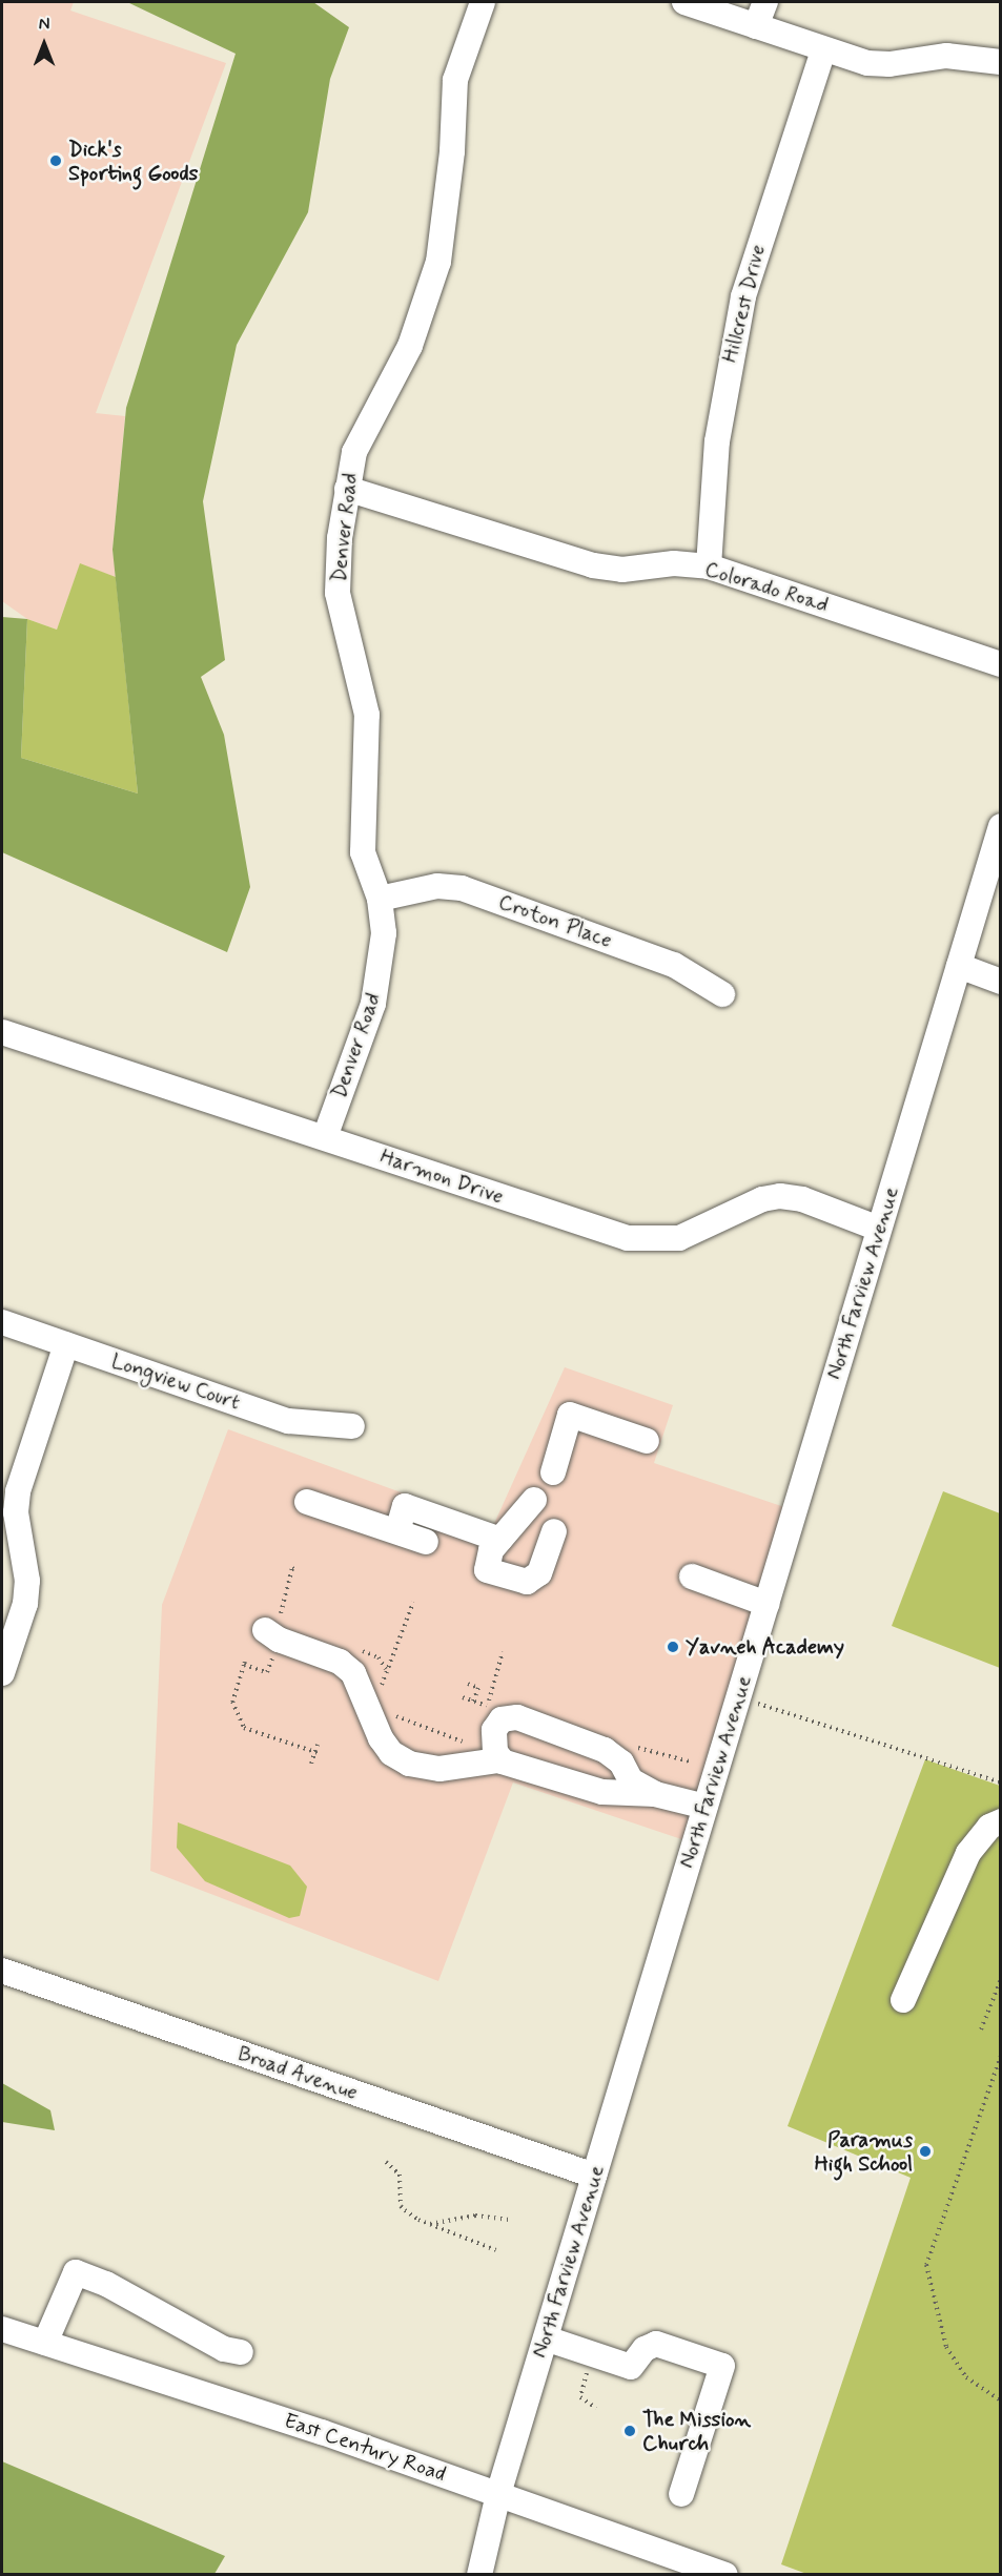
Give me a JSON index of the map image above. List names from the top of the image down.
{
  "streets": {
    "street": [
      "Hillcrest Drive",
      "Denver Road",
      "Colorado Road",
      "Croton Place",
      "Harmon Drive",
      "North Farview Avenue",
      "Longview Court",
      "Broad Avenue",
      "East Century Road"
    ]
  },
  "crossings": [
    ["Hillcrest Drive", "Colorado Road"],
    ["Denver Road", "Colorado Road"],
    ["Denver Road", "Croton Place"],
    ["Denver Road", "Harmon Drive"],
    ["Harmon Drive", "North Farview Avenue"],
    ["North Farview Avenue", "Broad Avenue"],
    ["North Farview Avenue", "East Century Road"]
  ],
  "places": [
    "Dick's Sporting Goods",
    "Yavneh Academy",
    "Paramus High School",
    "The Mission Church"
  ],
  "north": "top"
}
